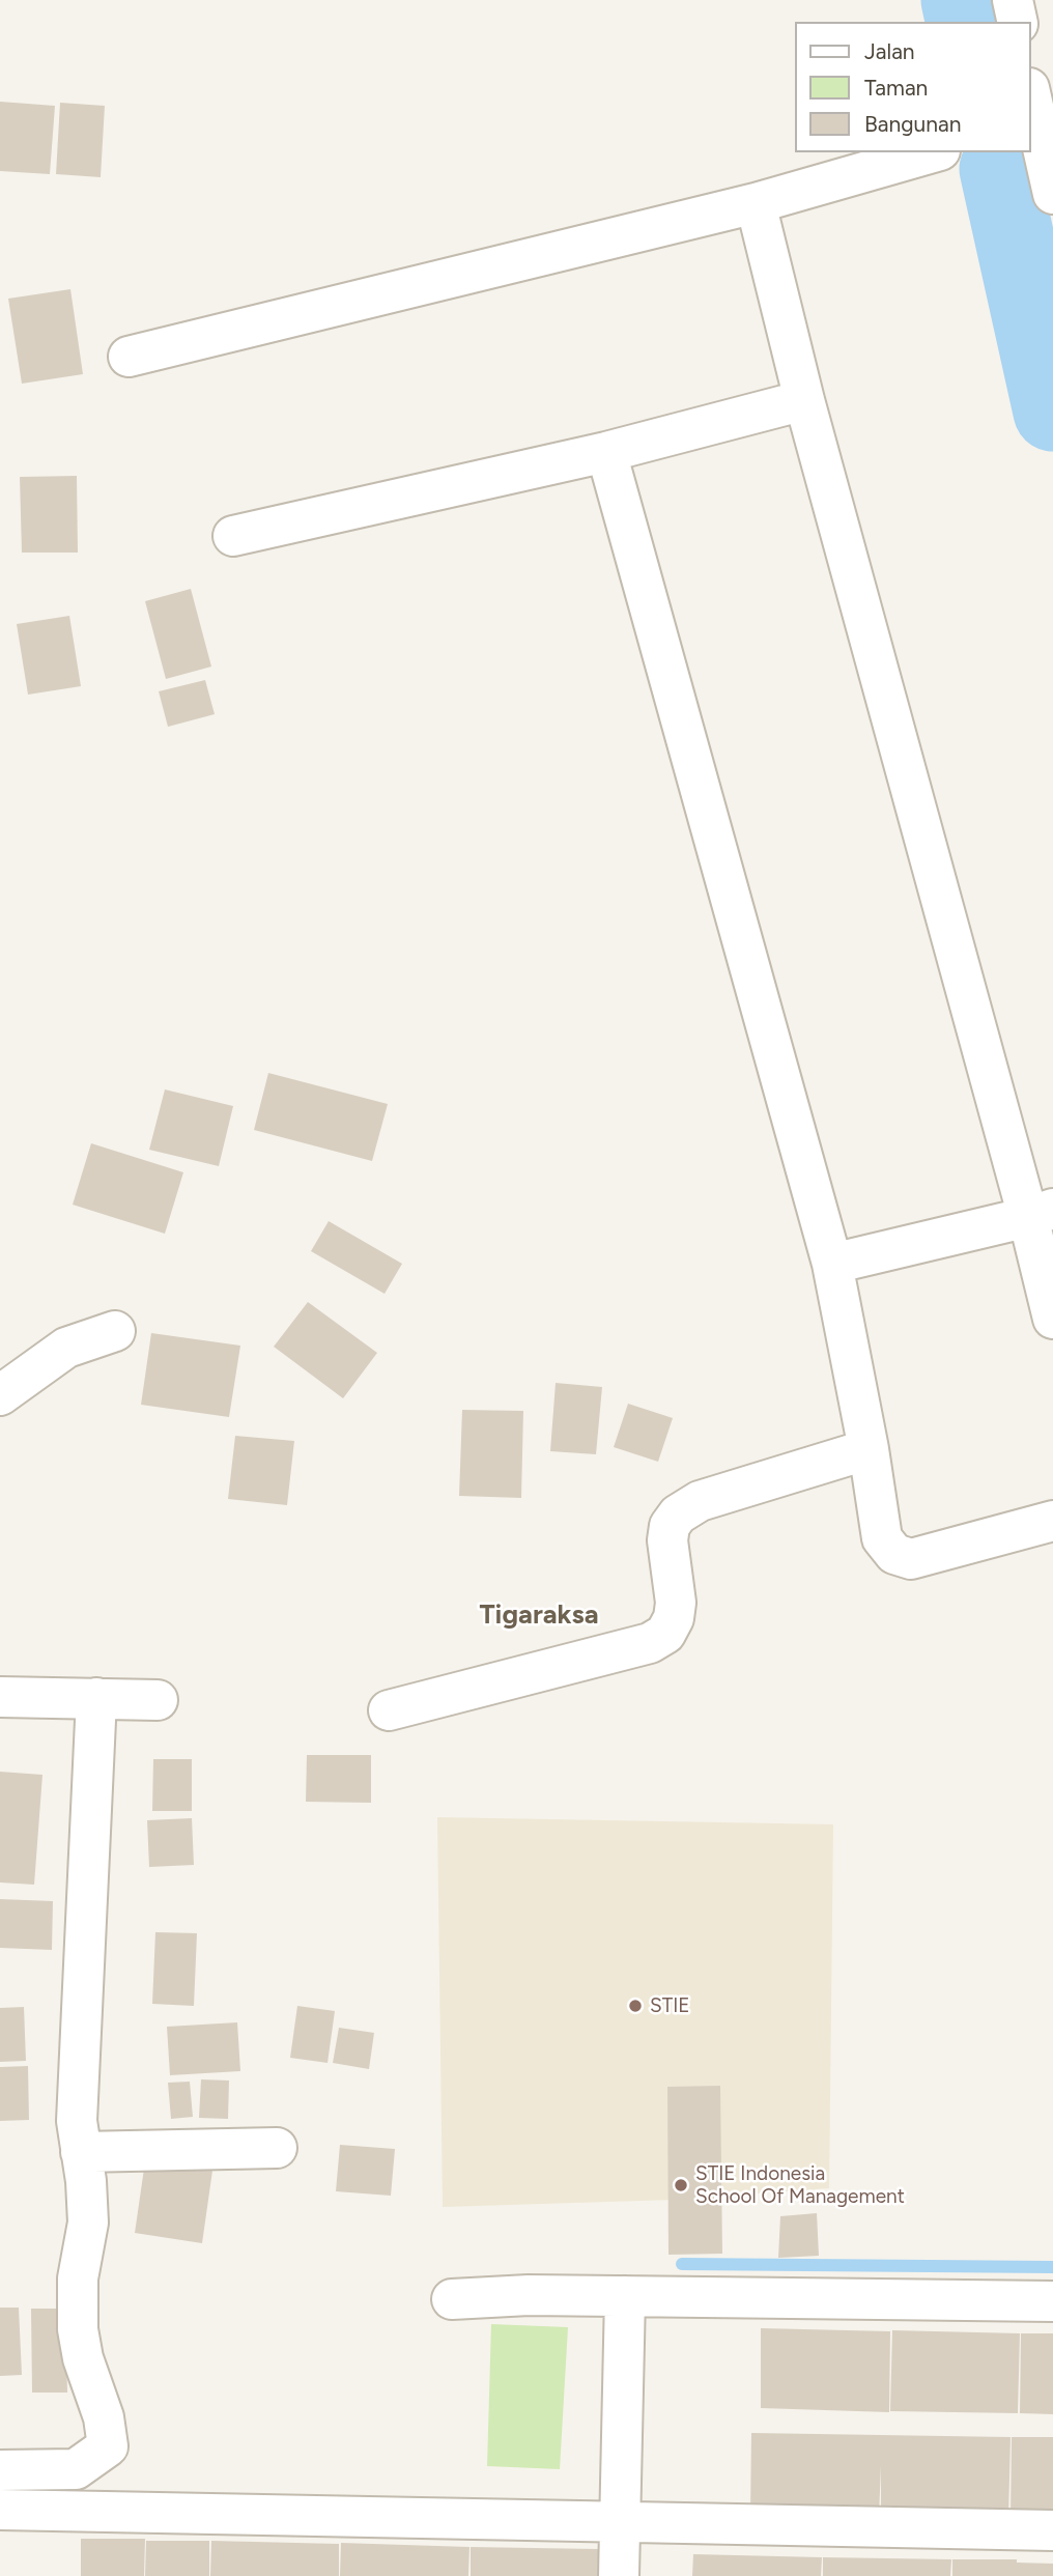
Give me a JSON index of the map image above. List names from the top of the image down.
{
  "districts": ["Tigaraksa"],
  "places": ["STIE", "STIE Indonesia School Of Management"],
  "legend": ["Jalan", "Taman", "Bangunan"]
}
